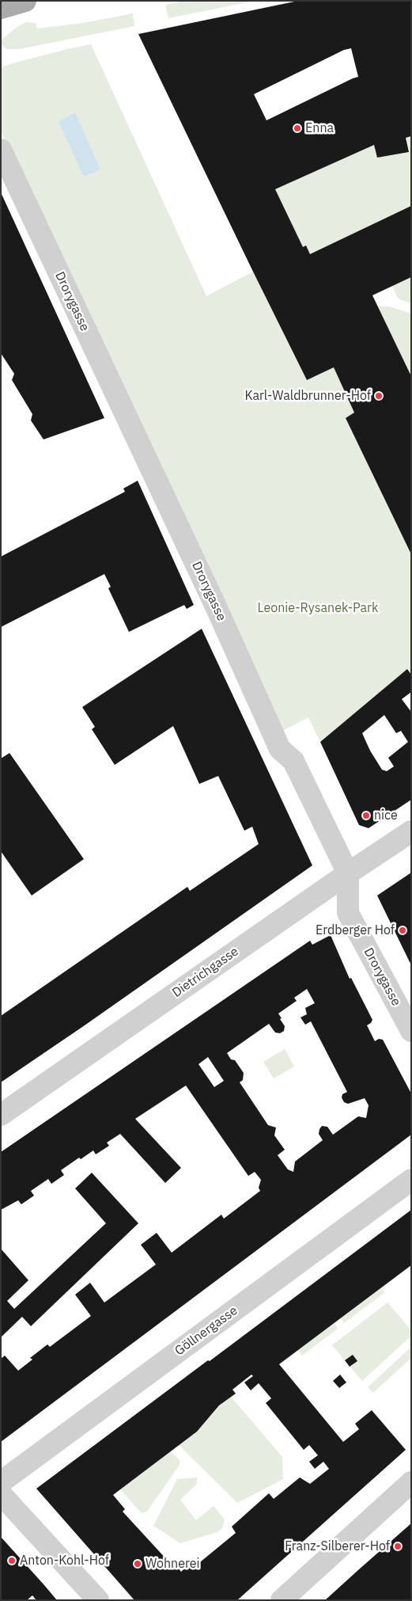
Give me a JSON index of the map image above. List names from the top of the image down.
{
  "streets": {
    "street": ["Drorygasse", "Dietrichgasse", "Göllnergasse"]
  },
  "crossings": [
    ["Drorygasse", "Dietrichgasse"]
  ],
  "parks": ["Leonie-Rysanek-Park"],
  "places": [
    "Enna",
    "Karl-Waldbrunner-Hof",
    "nice",
    "Erdberger Hof",
    "Franz-Silberer-Hof",
    "Anton-Kohl-Hof",
    "Wohnerei"
  ]
}
